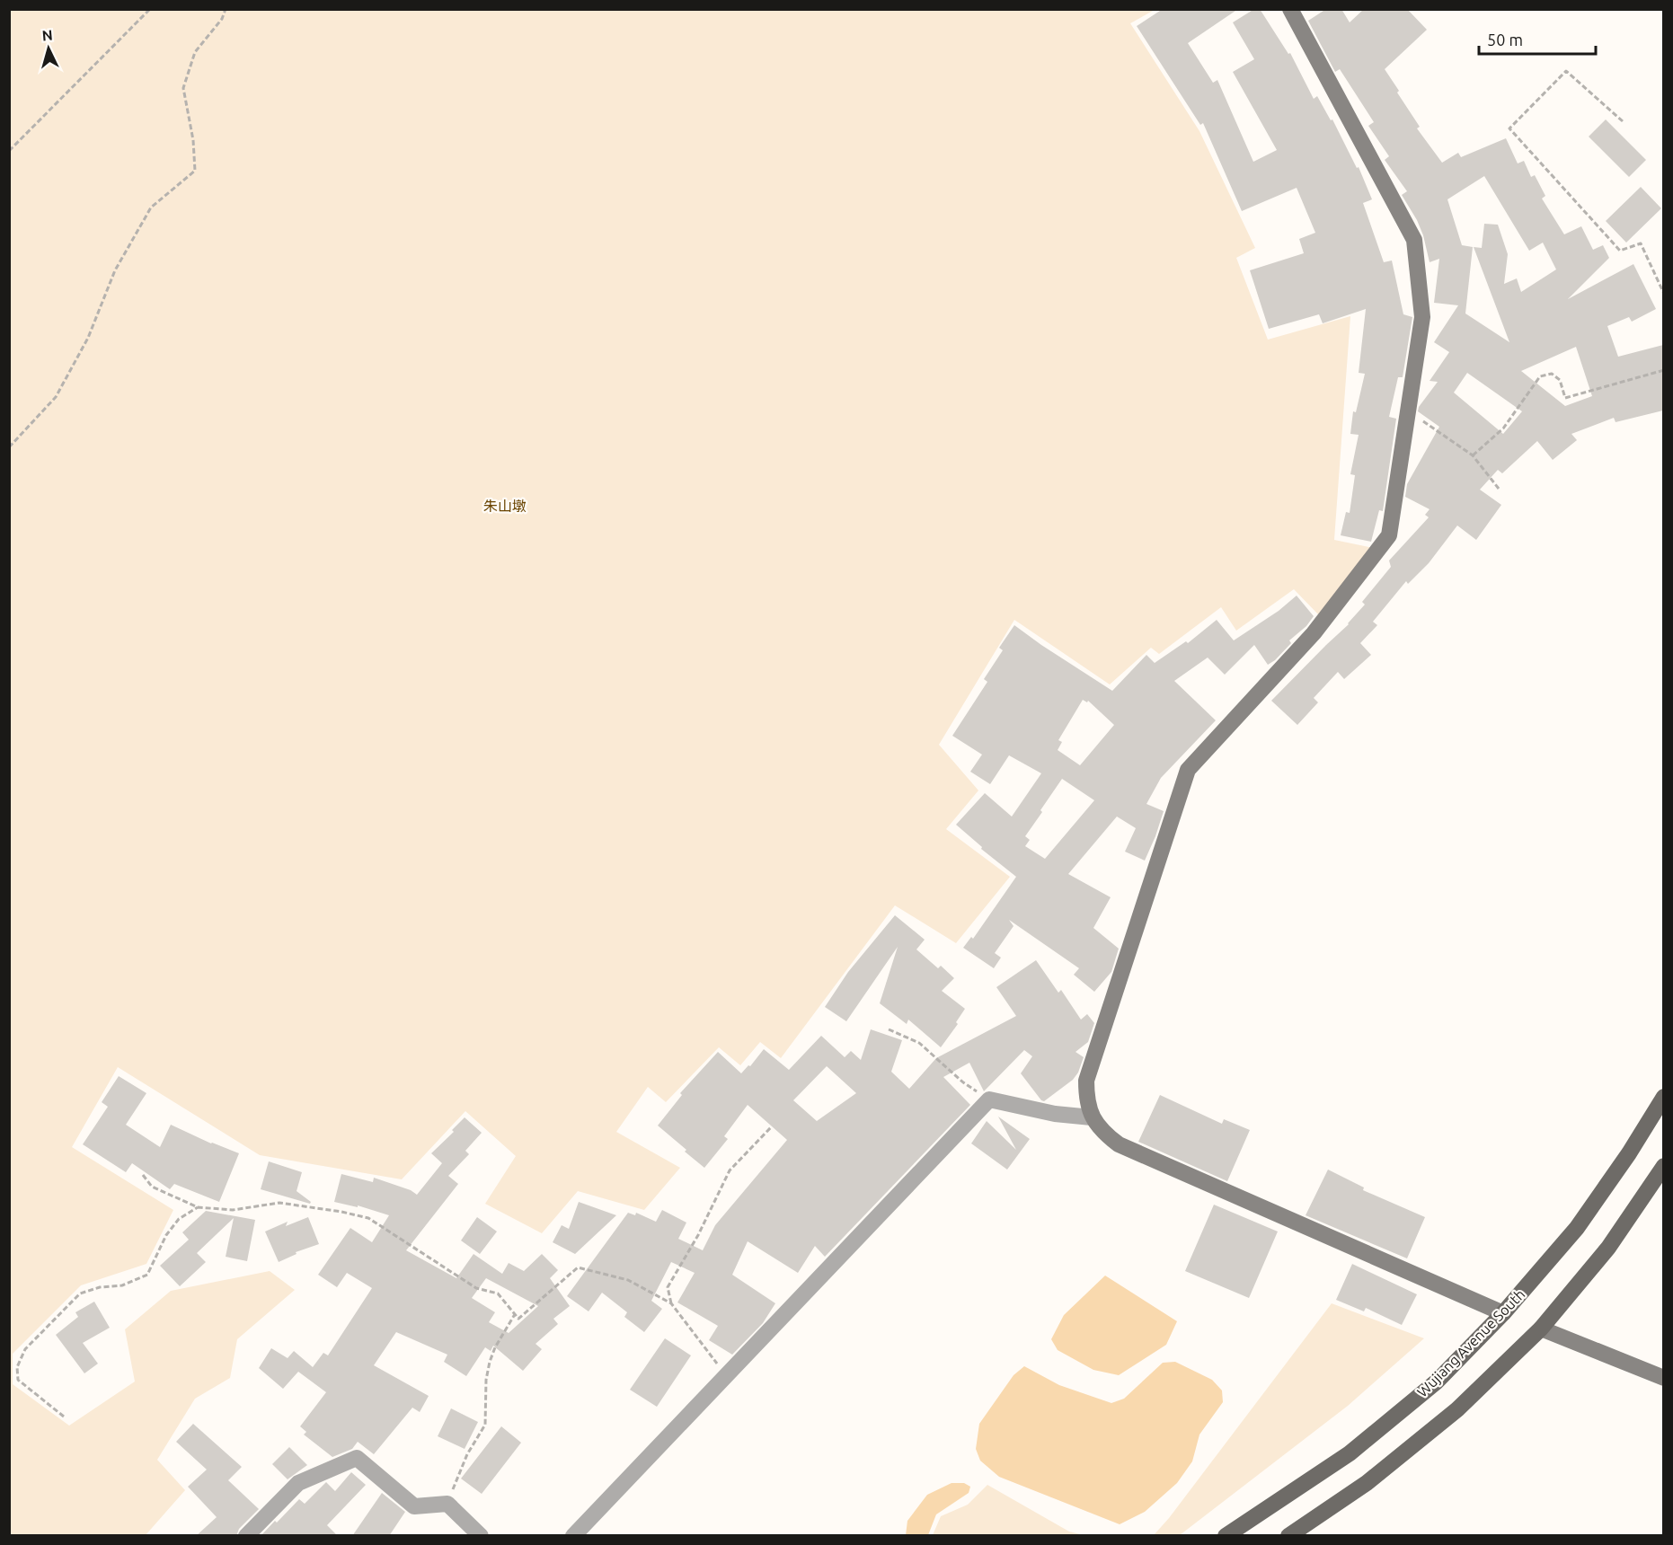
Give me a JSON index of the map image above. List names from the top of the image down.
{
  "streets": {
    "main road": ["Wujiang Avenue South"]
  },
  "parks": ["朱山墩"],
  "scale_bar": "50 m",
  "north": "top"
}
